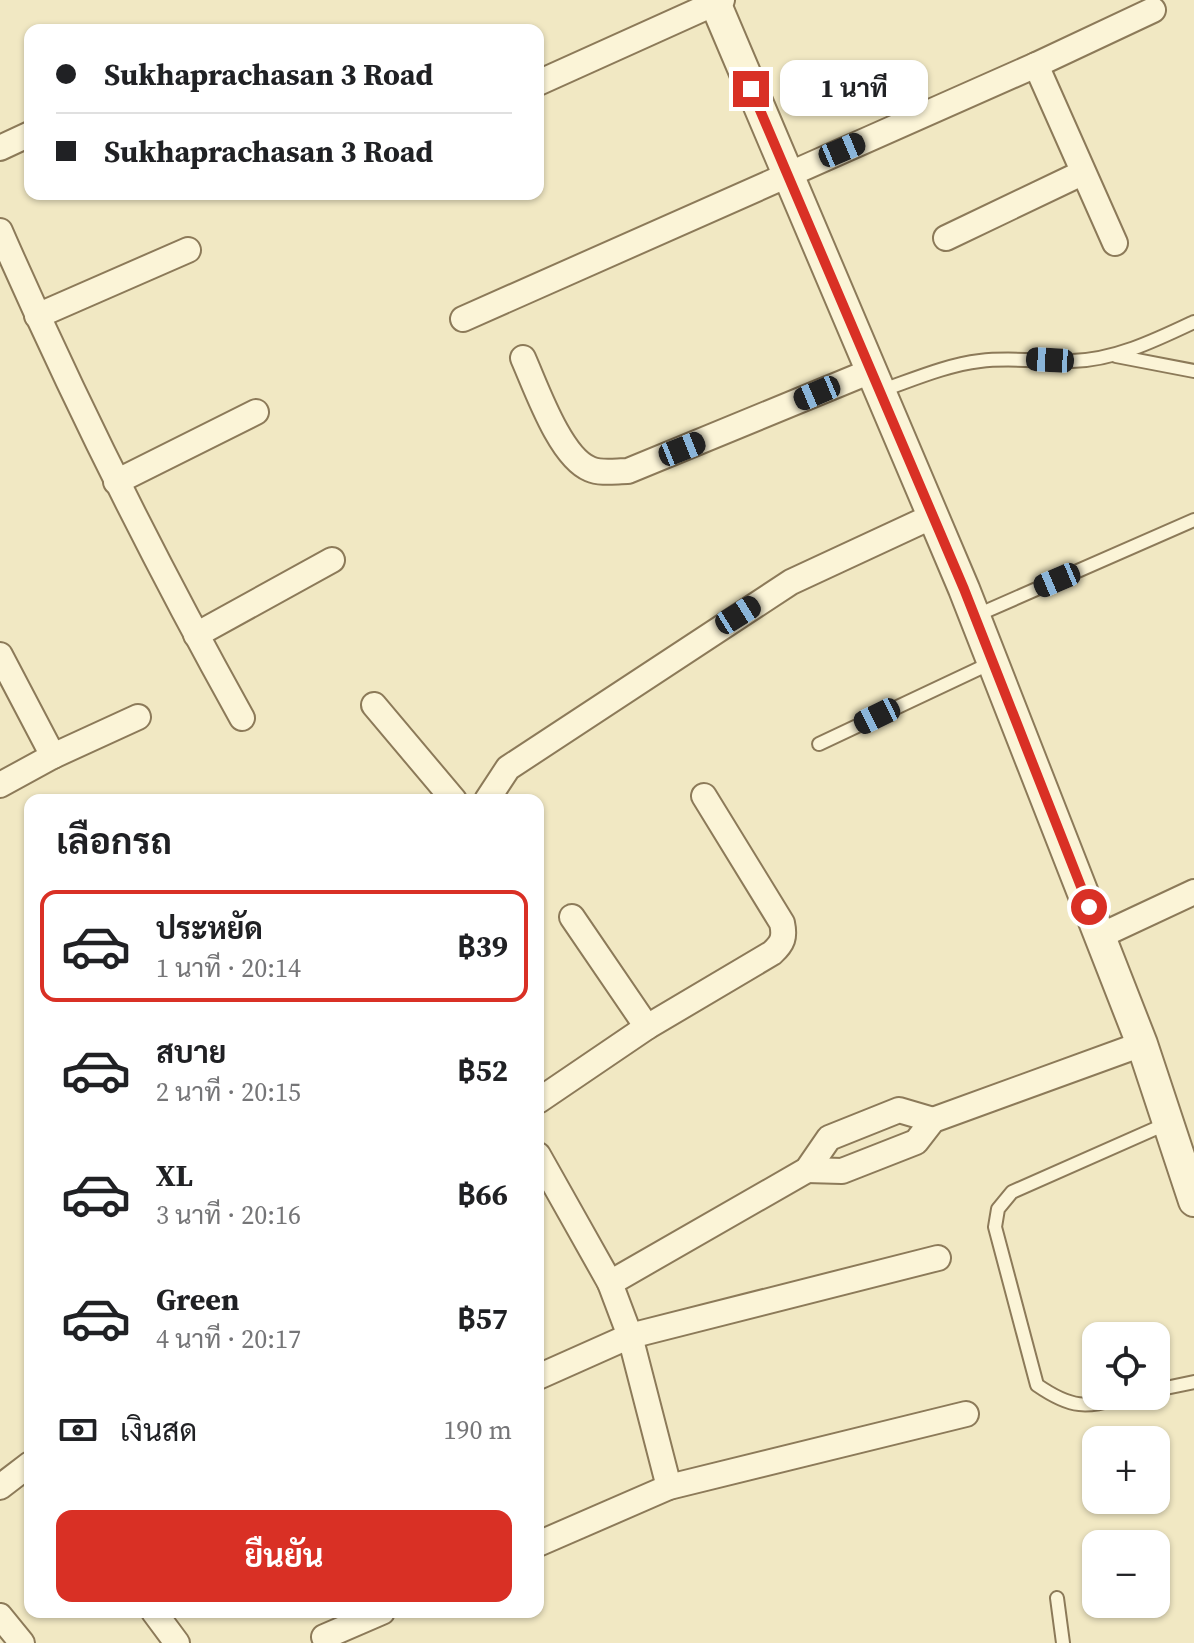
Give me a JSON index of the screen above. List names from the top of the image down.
{
  "page": {
    "banner": ["Sukhaprachasan 3 Road", "Sukhaprachasan 3 Road"],
    "bubble": "1 นาที",
    "heading": "เลือกรถ",
    "list": [
      {
        "name": "ประหยัด",
        "note": "1 นาที · 20:14",
        "value": "฿39"
      },
      {
        "name": "สบาย",
        "note": "2 นาที · 20:15",
        "value": "฿52"
      },
      {
        "name": "XL",
        "note": "3 นาที · 20:16",
        "value": "฿66"
      },
      {
        "name": "Green",
        "note": "4 นาที · 20:17",
        "value": "฿57"
      }
    ],
    "map_buttons": ["+", "−"],
    "pay": ["เงินสด", "190 m"],
    "buttons": "ยืนยัน"
  }
}
